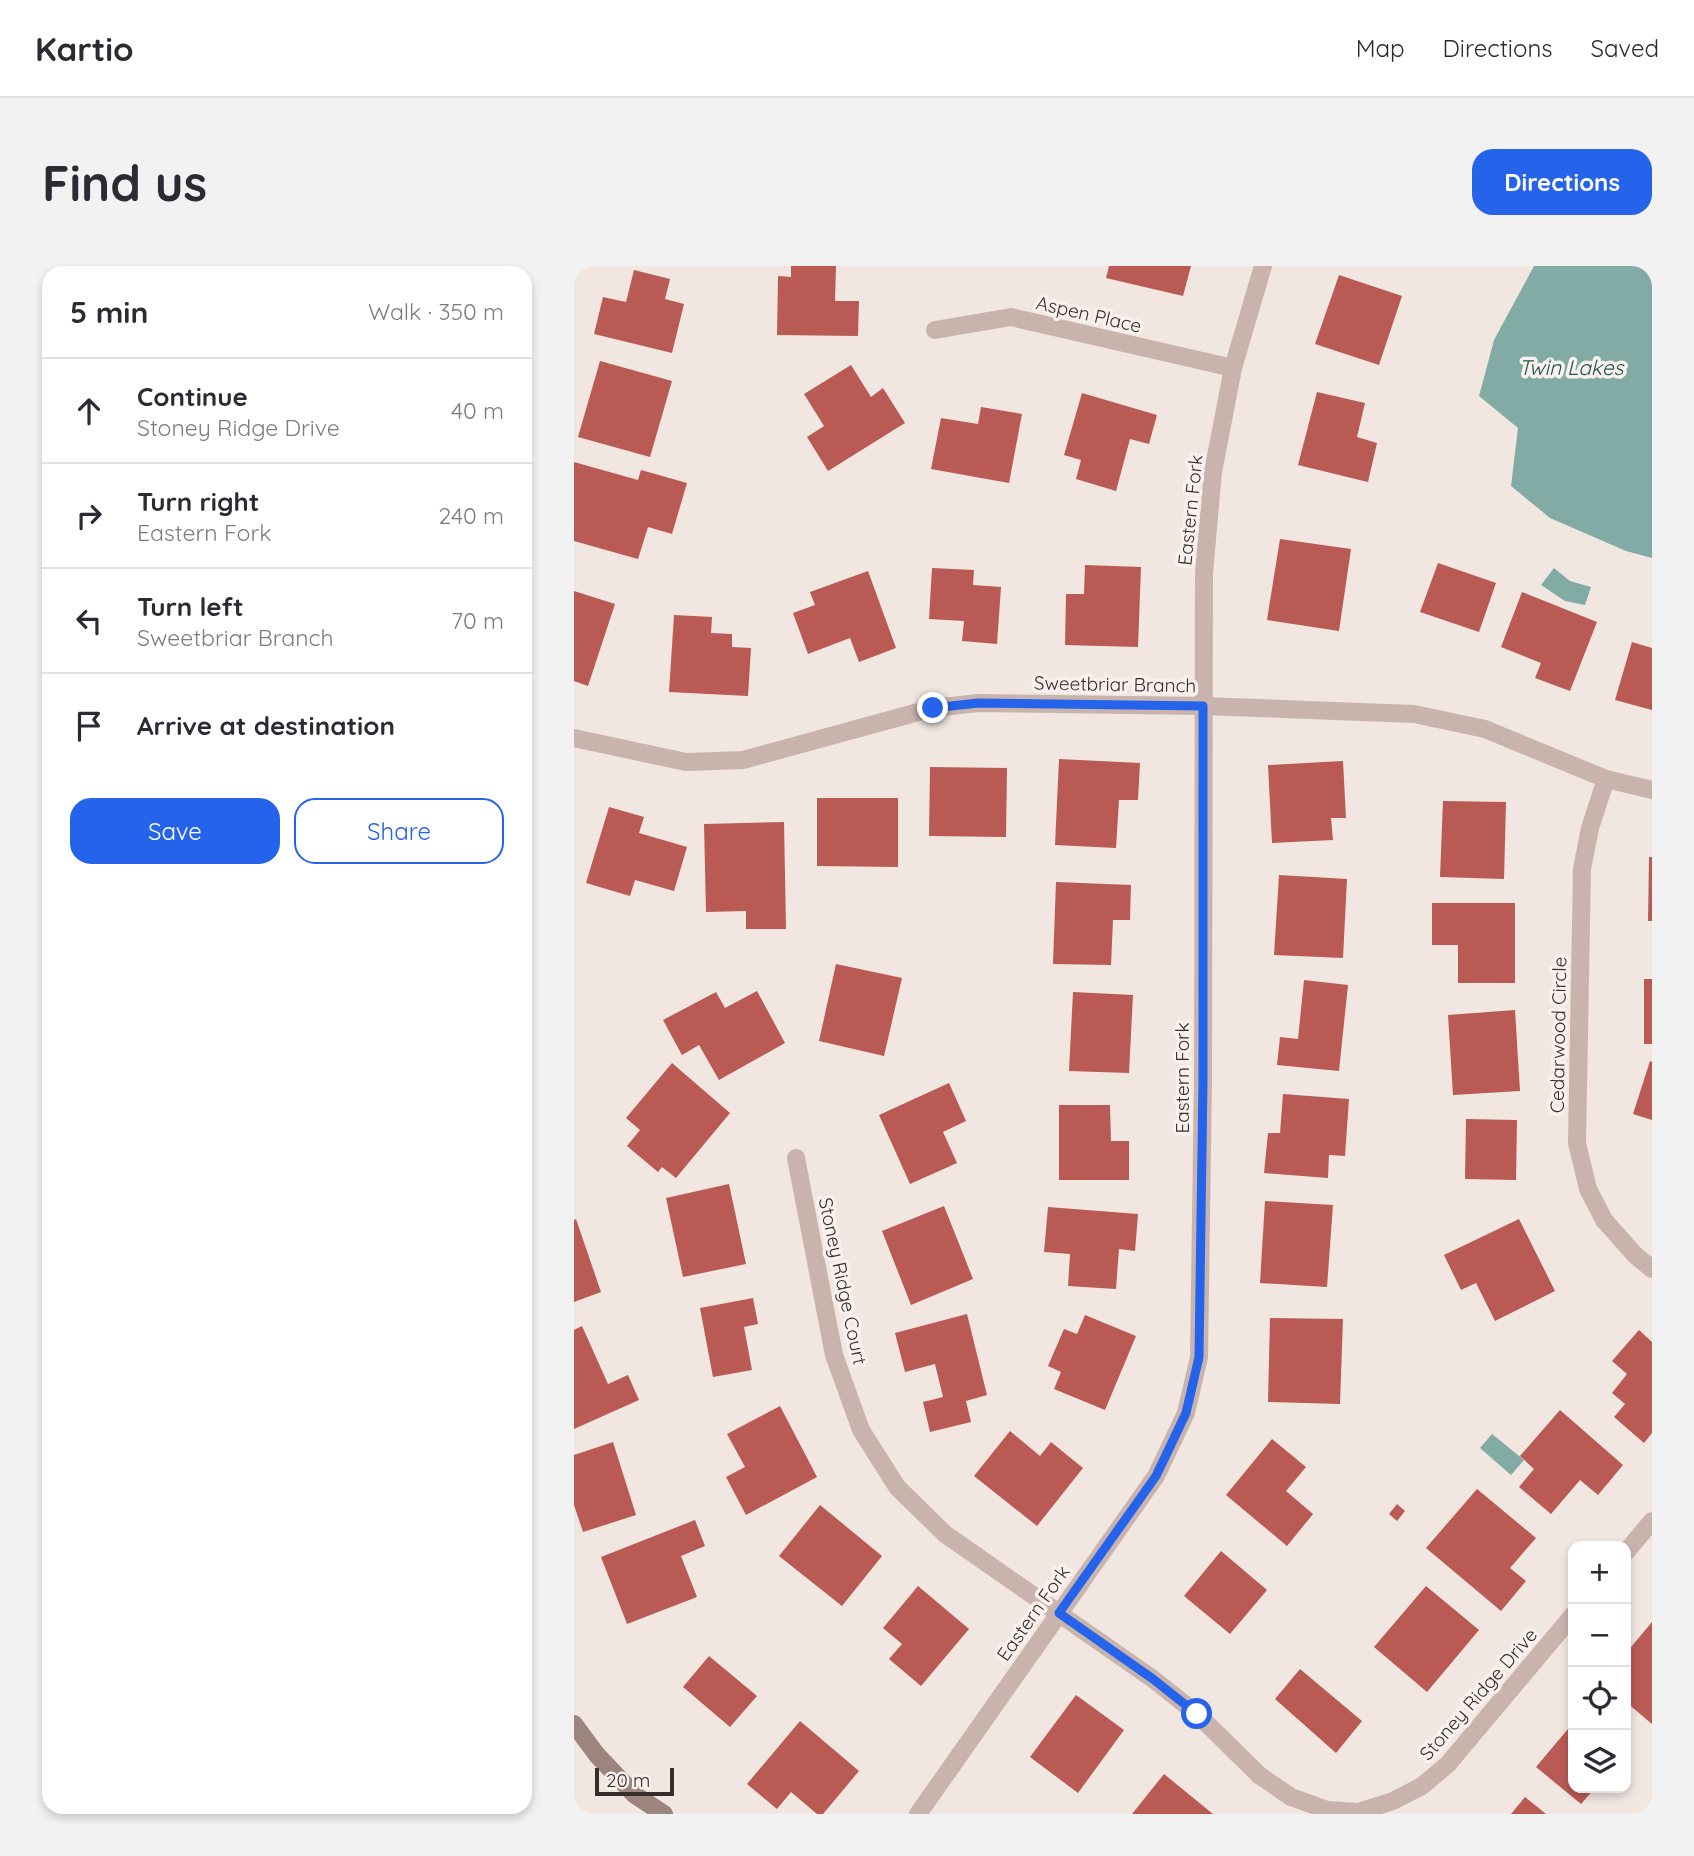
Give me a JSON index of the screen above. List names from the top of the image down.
{
  "streets": {
    "street": [
      "Aspen Place",
      "Eastern Fork",
      "Sweetbriar Branch",
      "Cedarwood Circle",
      "Stoney Ridge Court",
      "Stoney Ridge Drive"
    ]
  },
  "crossings": [
    ["Aspen Place", "Eastern Fork"],
    ["Eastern Fork", "Sweetbriar Branch"],
    ["Eastern Fork", "Stoney Ridge Court"],
    ["Eastern Fork", "Stoney Ridge Drive"],
    ["Sweetbriar Branch", "Cedarwood Circle"],
    ["Stoney Ridge Court", "Stoney Ridge Drive"]
  ],
  "water": ["Twin Lakes"],
  "scale_bar": "20 m",
  "page": {
    "header": "Kartio",
    "nav": ["Map", "Directions", "Saved"],
    "buttons": [
      "Directions",
      ["Save", "Share"]
    ],
    "title": "Find us",
    "heading": ["5 min", "Walk · 350 m"],
    "list": [
      ["Continue", "Stoney Ridge Drive", "40 m"],
      ["Turn right", "Eastern Fork", "240 m"],
      ["Turn left", "Sweetbriar Branch", "70 m"],
      "Arrive at destination"
    ],
    "map_buttons": ["+", "−"],
    "scale": "20 m"
  }
}
